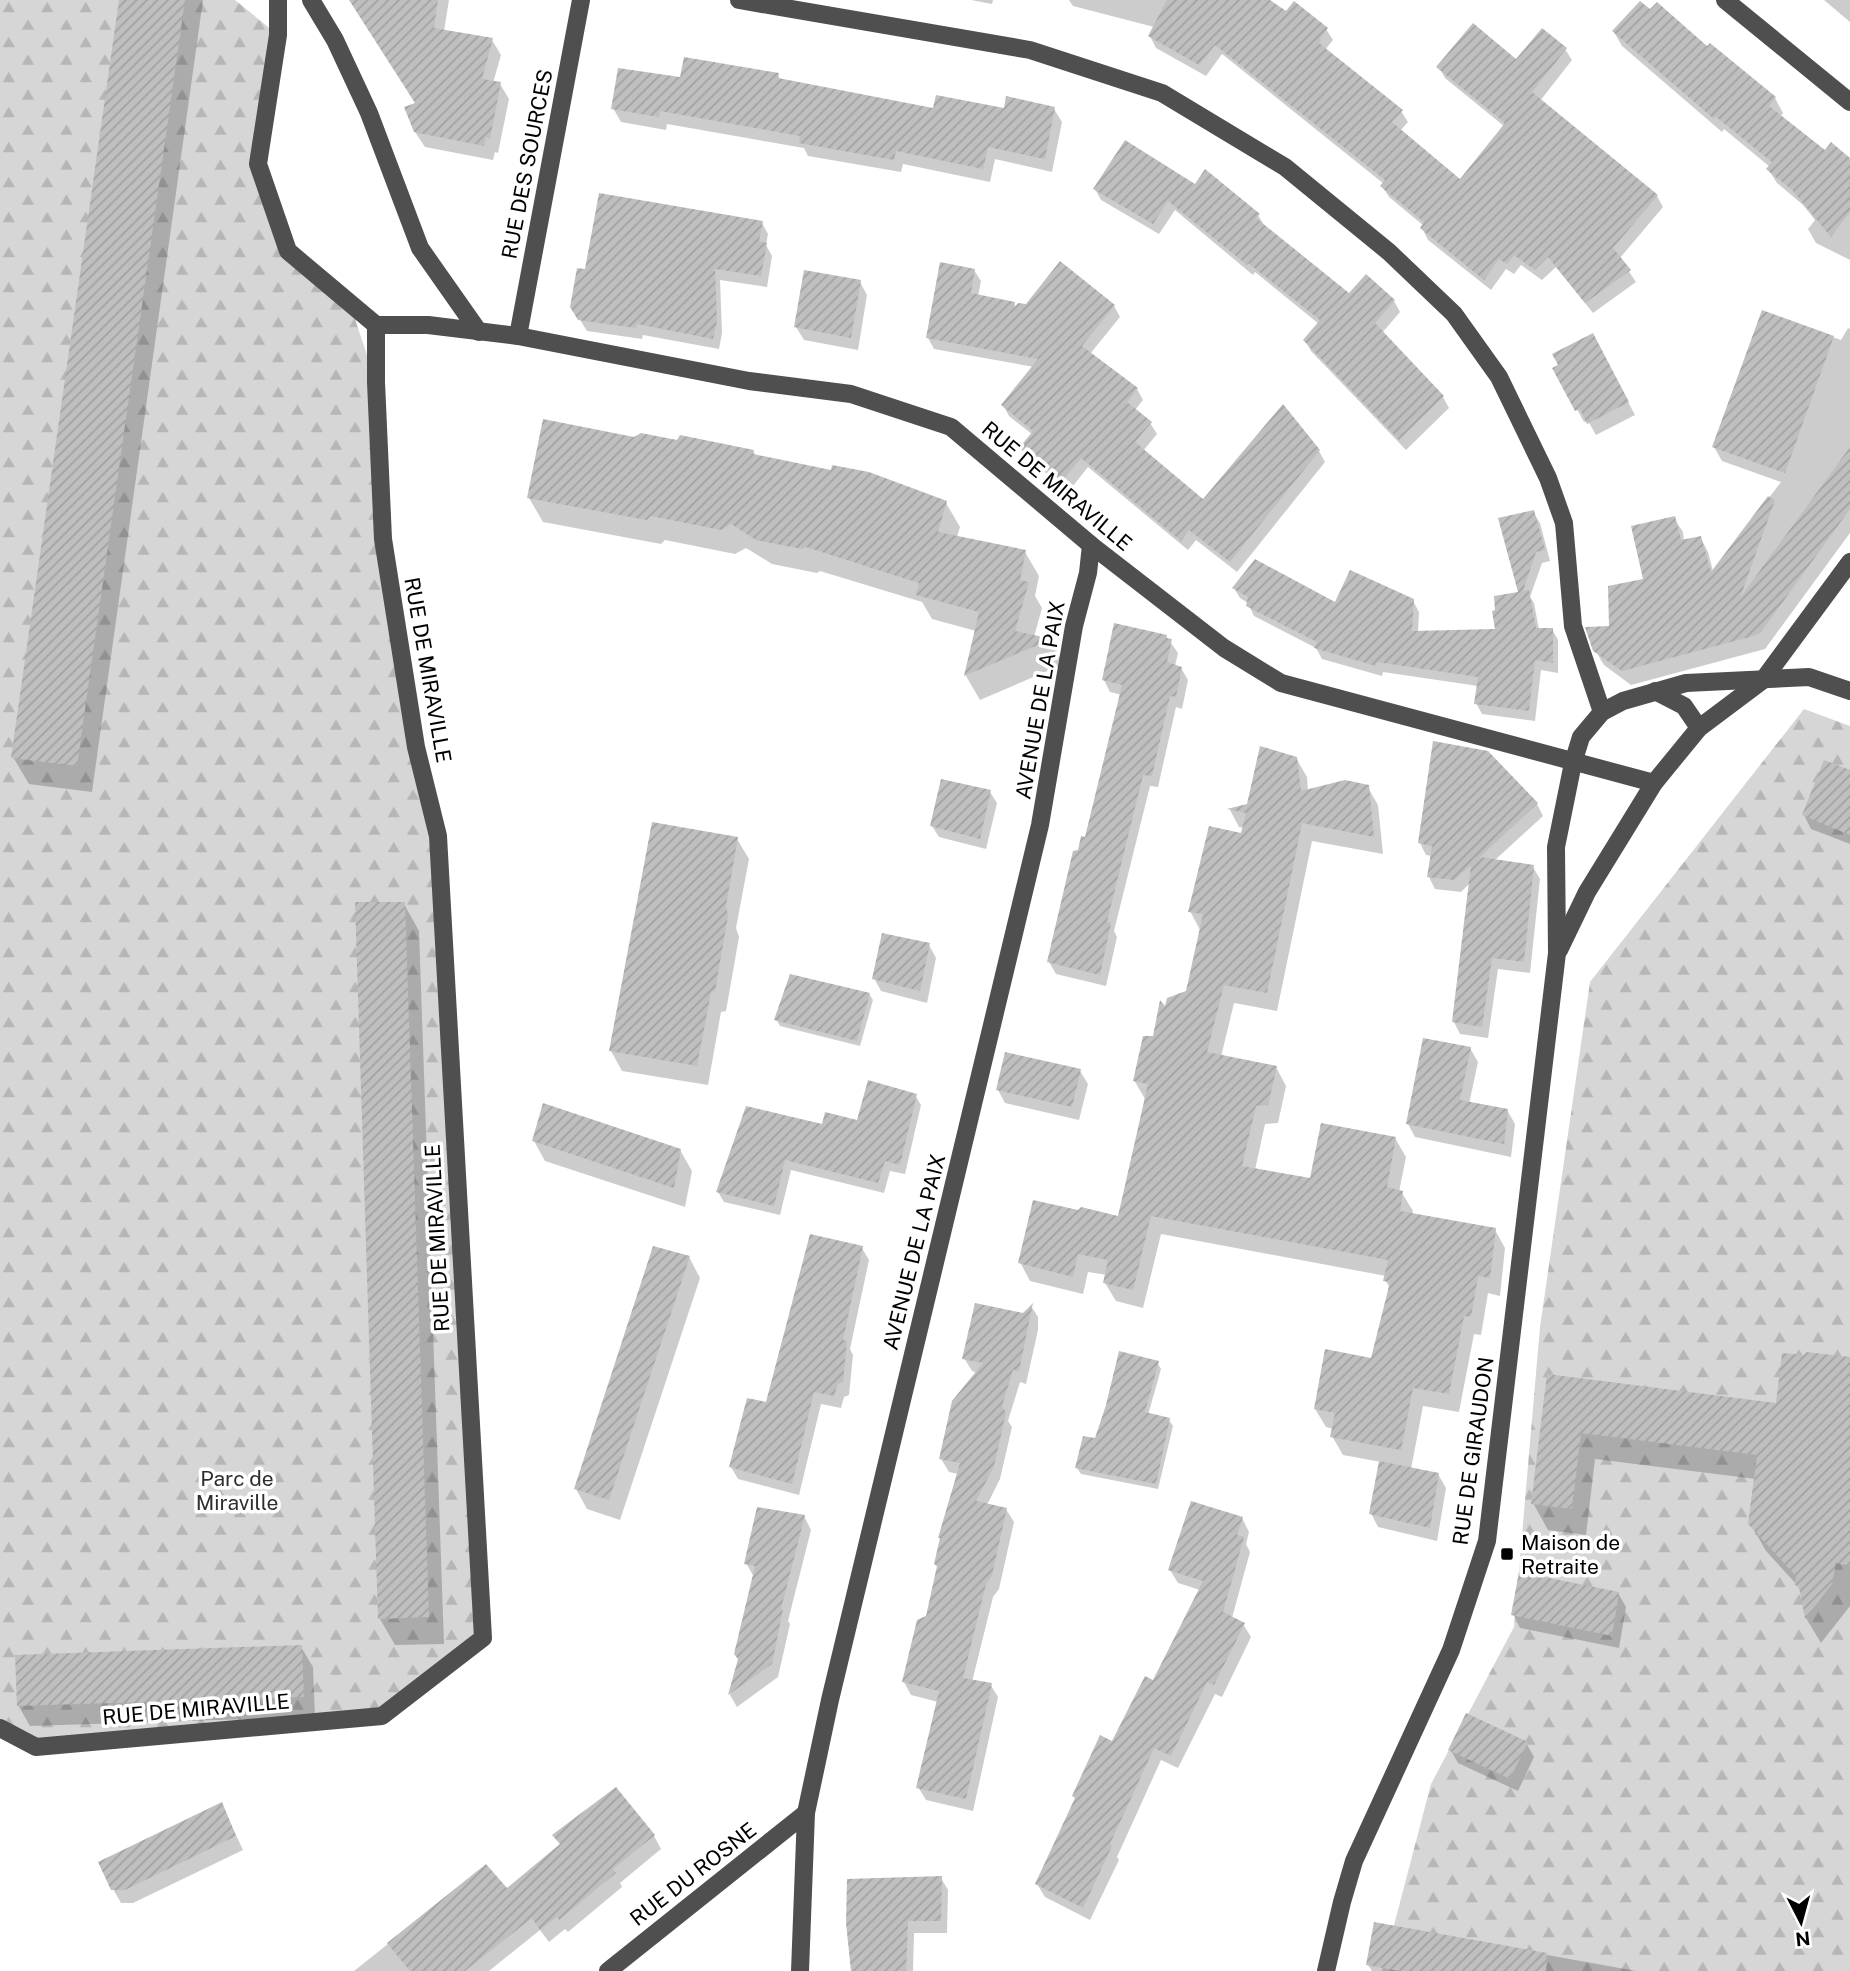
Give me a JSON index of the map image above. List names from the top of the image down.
{
  "streets": {
    "street": [
      "RUE DES SOURCES",
      "RUE DE MIRAVILLE",
      "AVENUE DE LA PAIX",
      "RUE DE GIRAUDON",
      "RUE DU ROSNE"
    ]
  },
  "crossings": [
    ["RUE DES SOURCES", "RUE DE MIRAVILLE"],
    ["RUE DE MIRAVILLE", "AVENUE DE LA PAIX"],
    ["RUE DE MIRAVILLE", "RUE DE GIRAUDON"],
    ["AVENUE DE LA PAIX", "RUE DU ROSNE"]
  ],
  "parks": ["Parc de Miraville"],
  "places": {
    "transit": ["Maison de Retraite"]
  },
  "north": "bottom"
}
